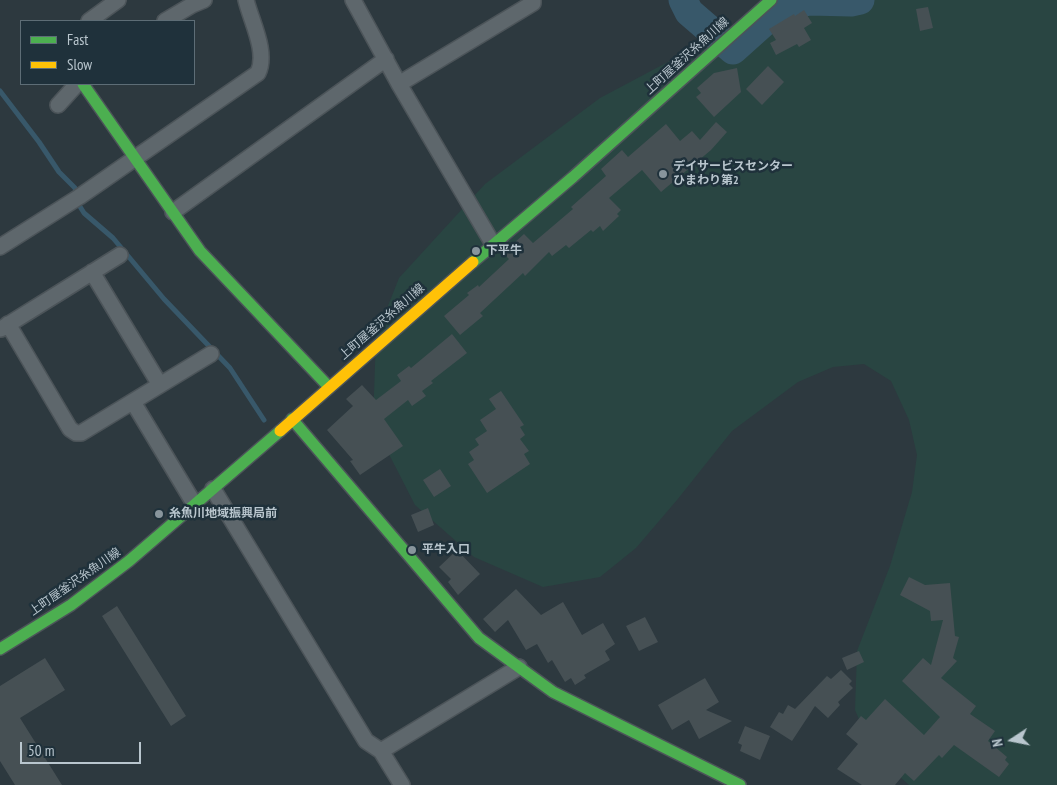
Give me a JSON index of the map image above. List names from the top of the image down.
{
  "streets": {
    "main road": ["上町屋釜沢糸魚川線"]
  },
  "places": [
    "デイサービスセンター ひまわり第2",
    "下平牛",
    "糸魚川地域振興局前",
    "平牛入口"
  ],
  "legend": ["Fast", "Slow"],
  "scale_bar": "50 m",
  "north": "left"
}
